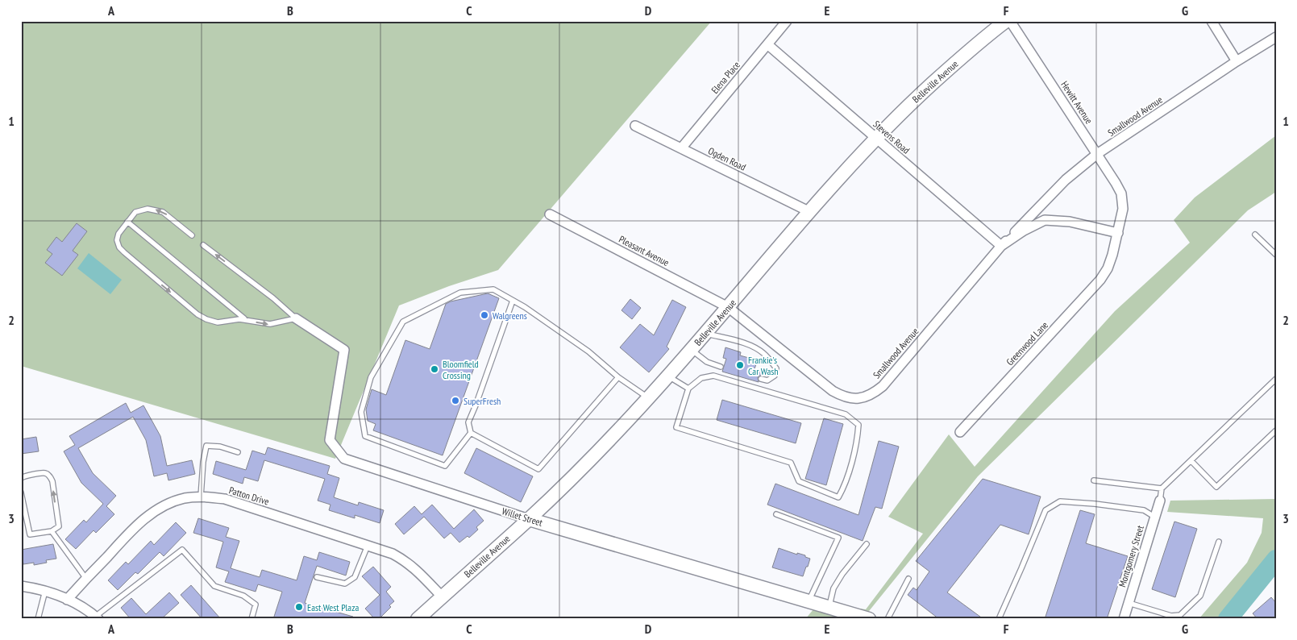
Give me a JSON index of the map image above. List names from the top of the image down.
{
  "streets": {
    "main road": ["Belleville Avenue", "Willet Street"],
    "street": [
      "Elena Place",
      "Hewitt Avenue",
      "Smallwood Avenue",
      "Stevens Road",
      "Ogden Road",
      "Pleasant Avenue",
      "Greenwood Lane",
      "Patton Drive",
      "Montgomery Street"
    ]
  },
  "crossings": [
    ["Elena Place", "Stevens Road"],
    ["Elena Place", "Ogden Road"],
    ["Belleville Avenue", "Smallwood Avenue"],
    ["Belleville Avenue", "Stevens Road"],
    ["Belleville Avenue", "Ogden Road"],
    ["Belleville Avenue", "Pleasant Avenue"],
    ["Belleville Avenue", "Patton Drive"],
    ["Belleville Avenue", "Willet Street"],
    ["Hewitt Avenue", "Smallwood Avenue"],
    ["Hewitt Avenue", "Greenwood Lane"],
    ["Smallwood Avenue", "Stevens Road"],
    ["Smallwood Avenue", "Pleasant Avenue"]
  ],
  "places": [
    "Walgreens",
    "Frankie's Car Wash",
    "Bloomfield Crossing",
    "SuperFresh",
    "East West Plaza"
  ],
  "grid": {
    "columns": [
      "A",
      "B",
      "C",
      "D",
      "E",
      "F",
      "G"
    ],
    "rows": ["1", "2", "3"]
  }
}
